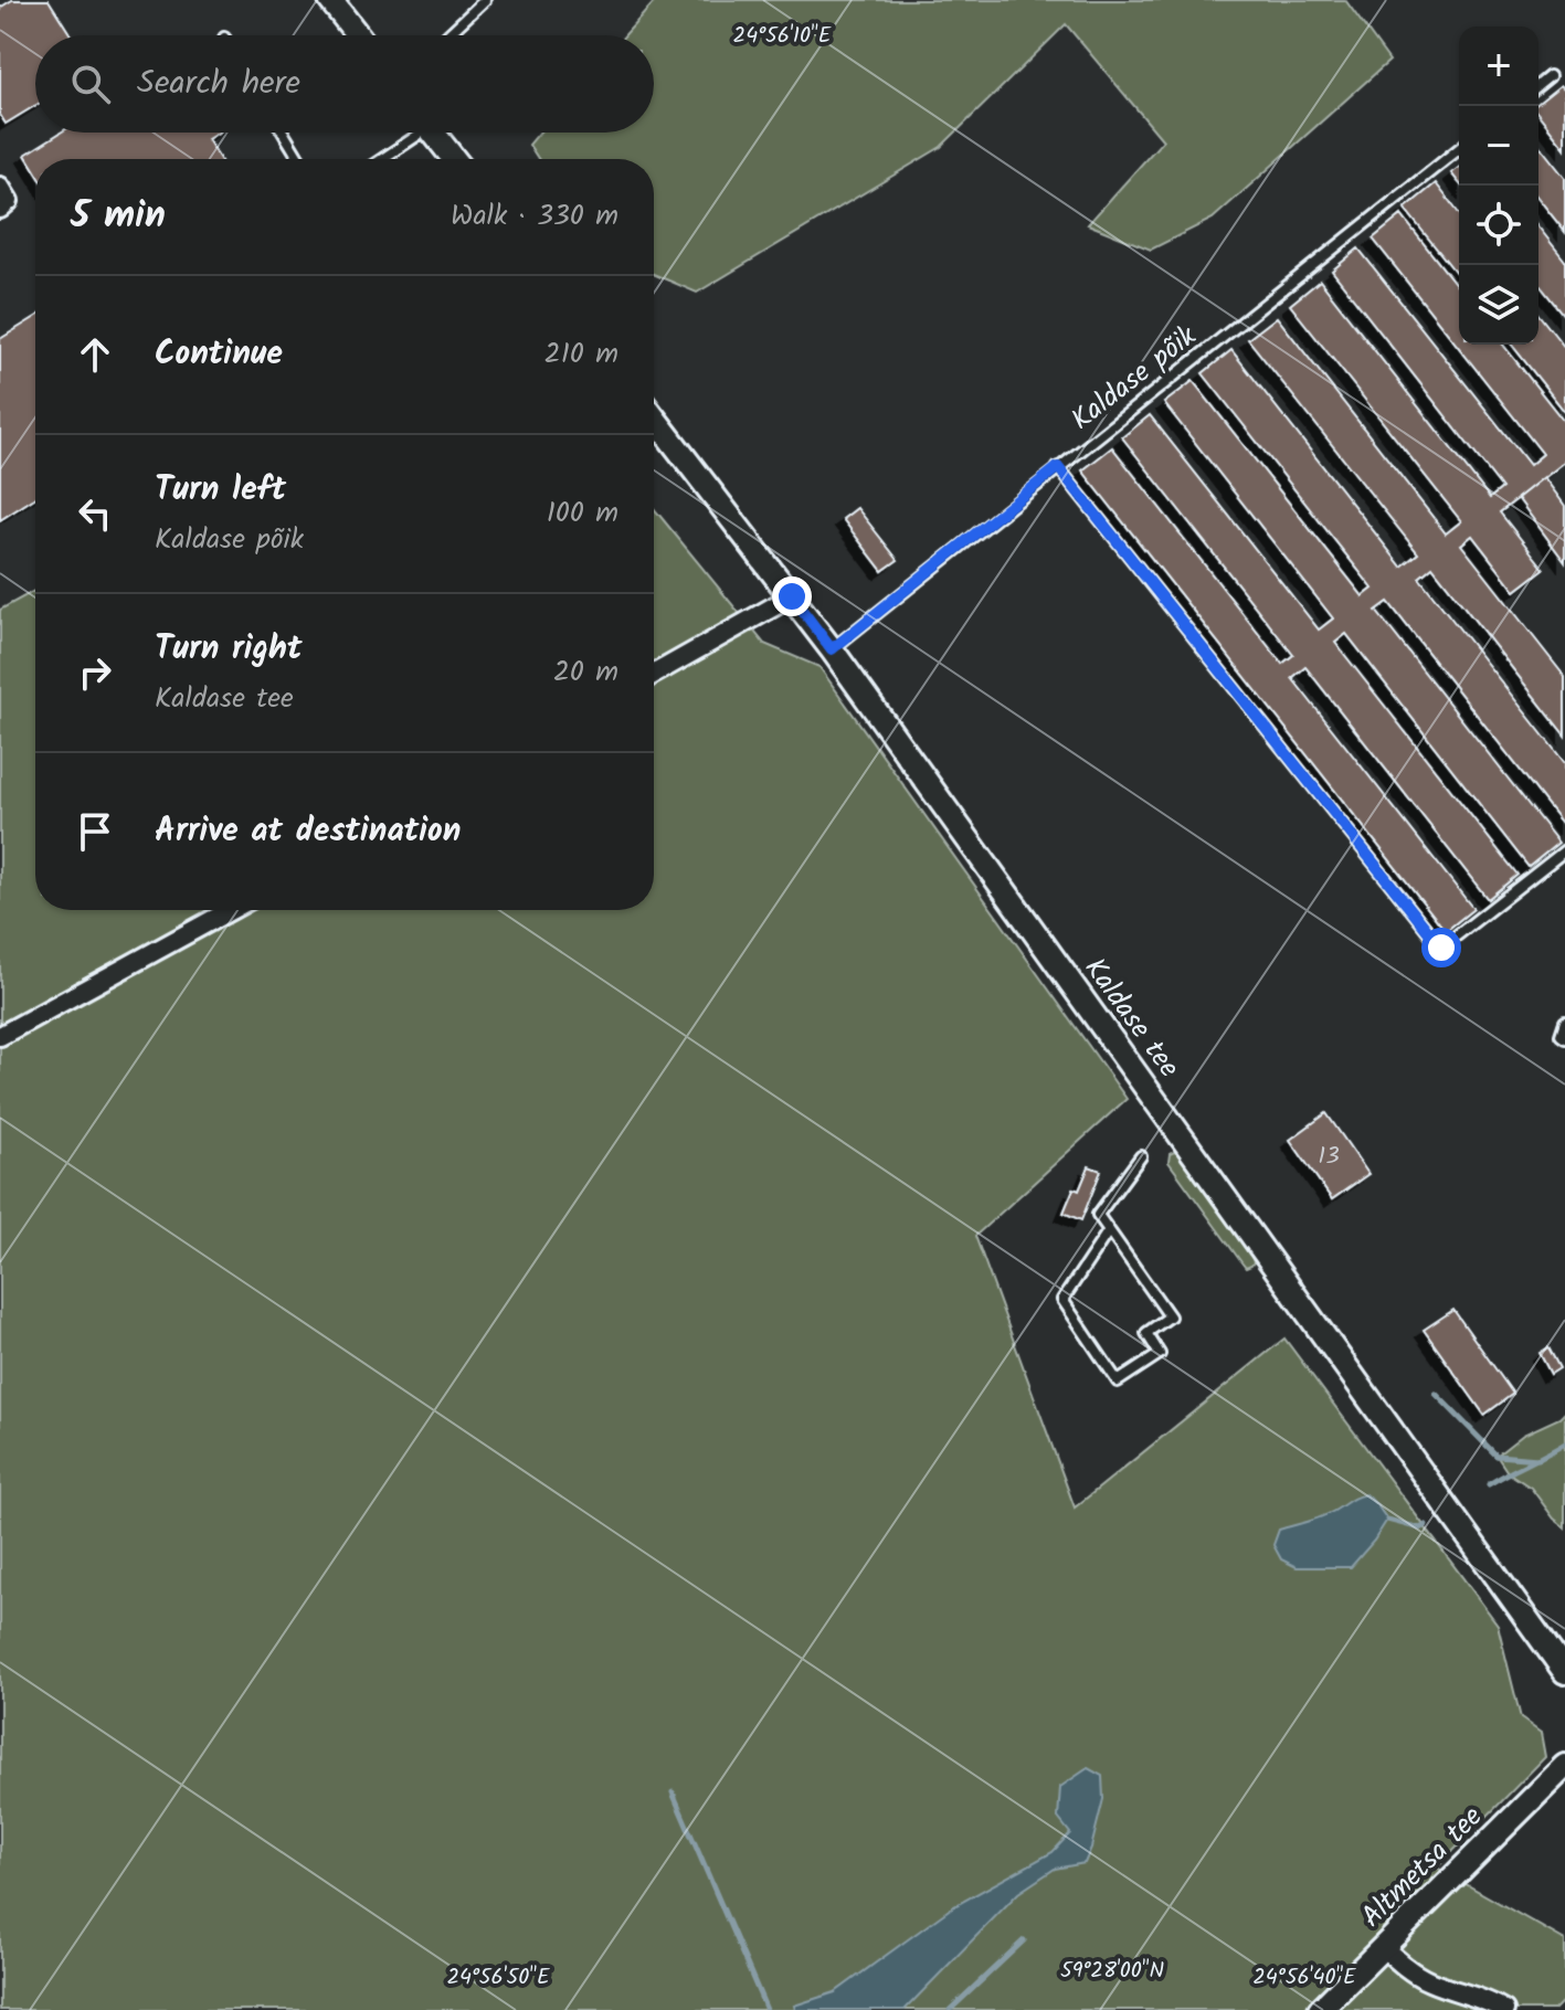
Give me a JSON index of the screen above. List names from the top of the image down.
{
  "streets": {
    "street": ["Kaldase tee", "Altmetsa tee"],
    "lane": ["Kaldase põik"]
  },
  "crossings": [
    ["Kaldase põik", "Kaldase tee"]
  ],
  "house_numbers": ["13"],
  "page": {
    "map_buttons": ["+", "−"],
    "search": "Search here",
    "heading": ["5 min", "Walk · 330 m"],
    "list": [
      ["Continue", "210 m"],
      ["Turn left", "Kaldase põik", "100 m"],
      ["Turn right", "Kaldase tee", "20 m"],
      "Arrive at destination"
    ]
  },
  "coordinates": [
    "24°56'10\"E",
    "59°28'00\"N",
    "24°56'50\"E",
    "24°56'40\"E"
  ]
}
